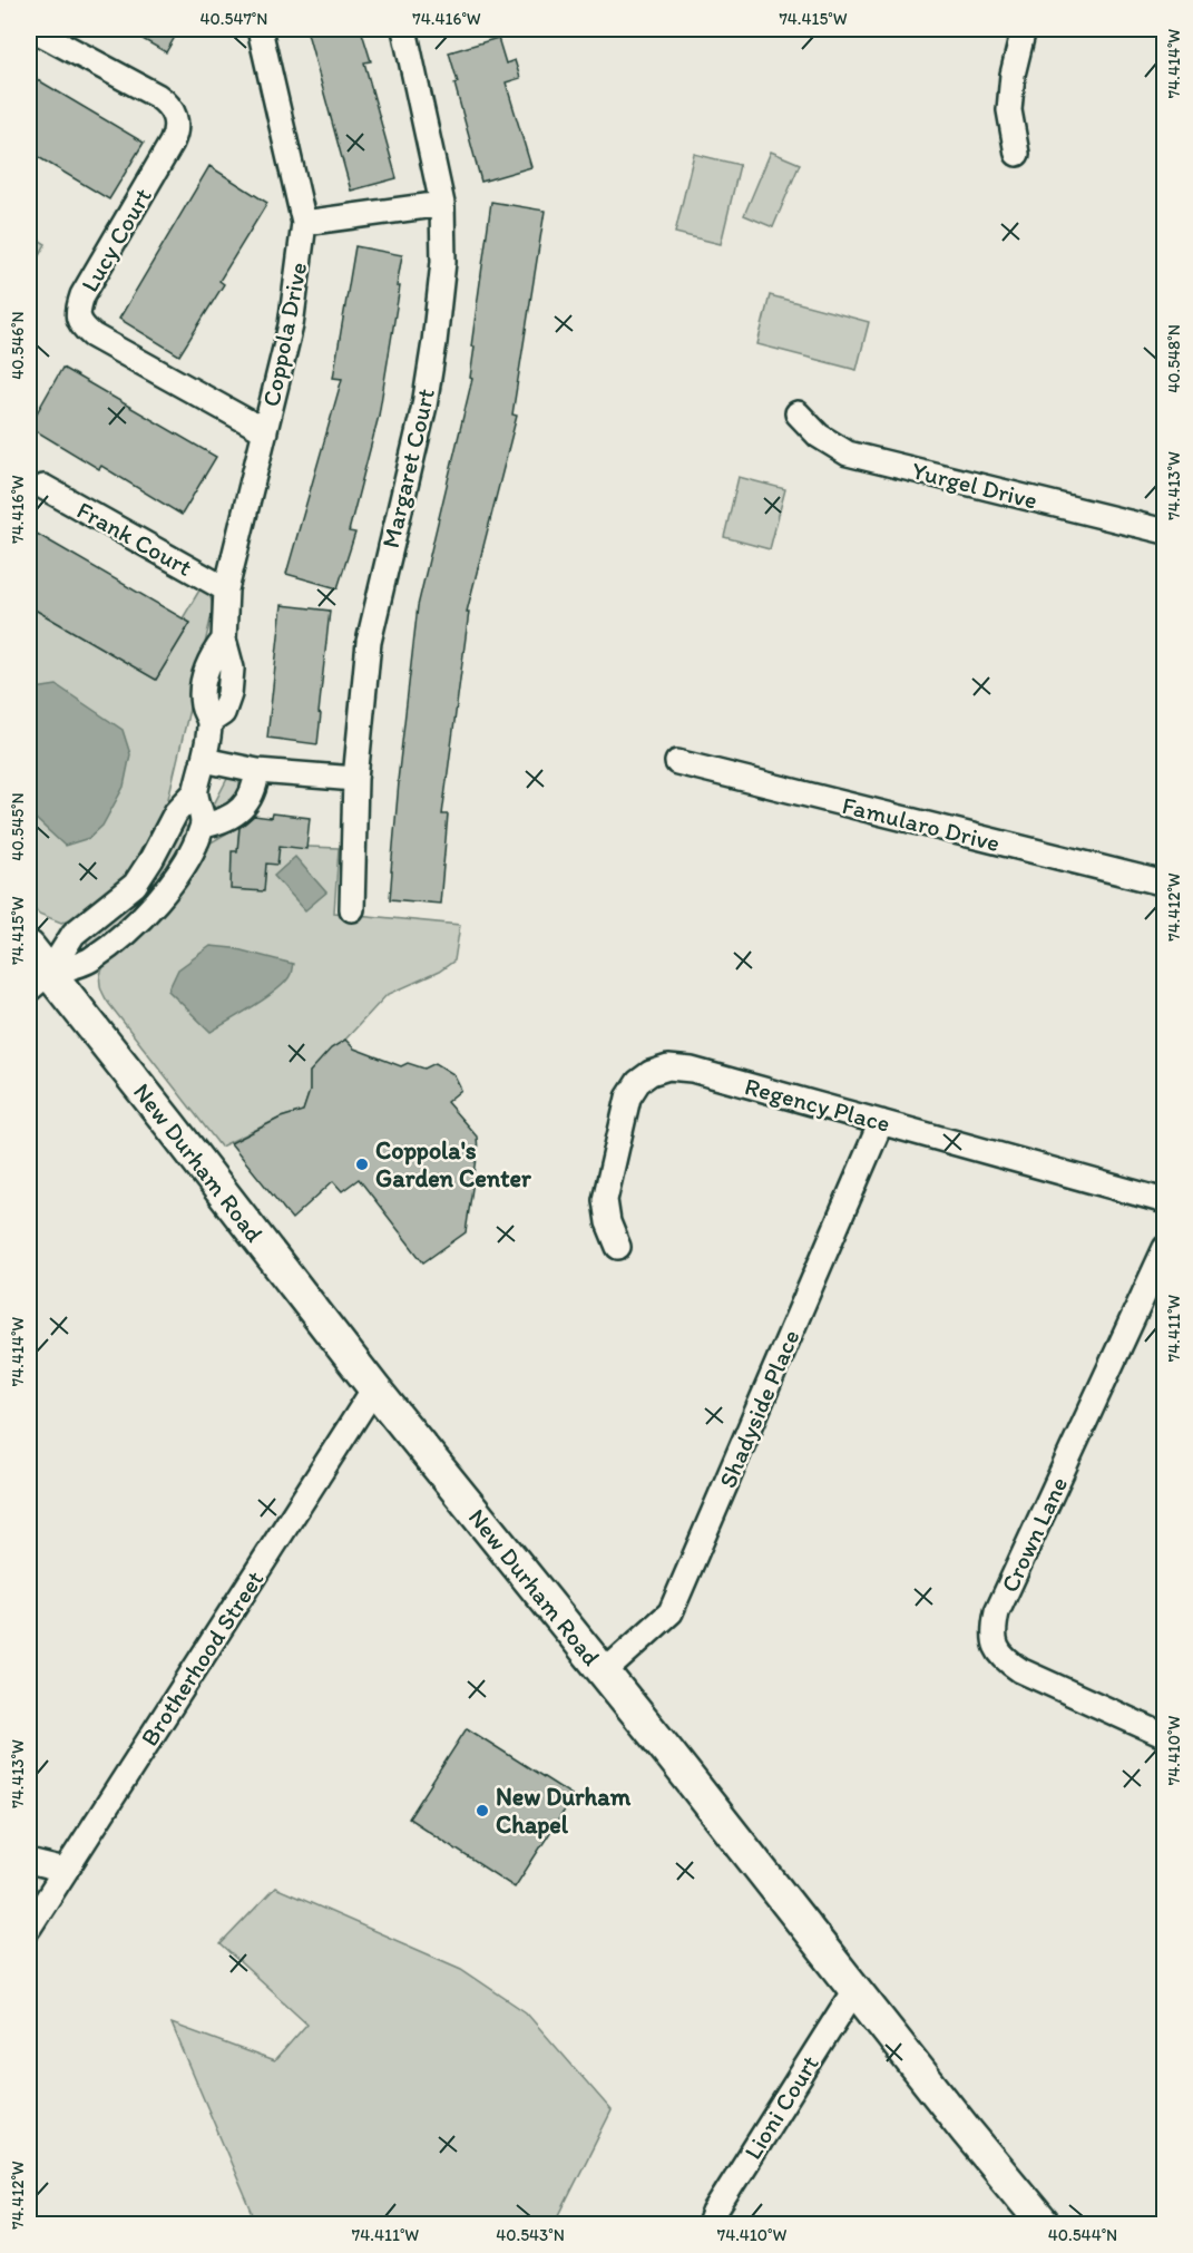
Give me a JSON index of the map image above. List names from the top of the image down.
{
  "streets": {
    "main road": ["New Durham Road"],
    "street": [
      "Lucy Court",
      "Coppola Drive",
      "Margaret Court",
      "Yurgel Drive",
      "Frank Court",
      "Famularo Drive",
      "Regency Place",
      "Shadyside Place",
      "Crown Lane",
      "Brotherhood Street",
      "Lioni Court"
    ]
  },
  "crossings": [
    ["Lucy Court", "Coppola Drive"],
    ["Coppola Drive", "Frank Court"],
    ["Coppola Drive", "New Durham Road"],
    ["Regency Place", "Shadyside Place"],
    ["New Durham Road", "Shadyside Place"],
    ["New Durham Road", "Brotherhood Street"],
    ["New Durham Road", "Lioni Court"]
  ],
  "places": ["Coppola's Garden Center", "New Durham Chapel"],
  "coordinates": [
    "40.547°N",
    "74.416°W",
    "74.415°W",
    "74.414°W",
    "40.546°N",
    "40.548°N",
    "74.413°W",
    "40.545°N",
    "74.412°W",
    "74.411°W",
    "74.410°W",
    "40.543°N",
    "40.544°N"
  ]
}
